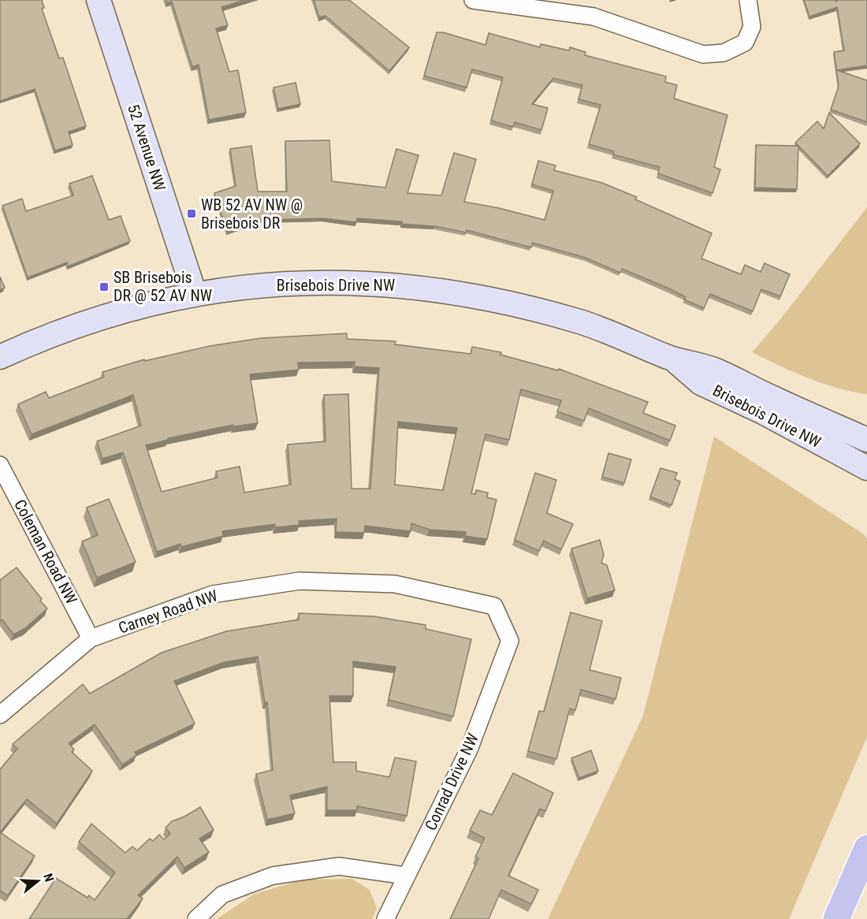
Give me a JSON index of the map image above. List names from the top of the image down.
{
  "streets": {
    "street": [
      "52 Avenue NW",
      "Brisebois Drive NW",
      "Coleman Road NW",
      "Carney Road NW",
      "Conrad Drive NW"
    ]
  },
  "crossings": [
    ["52 Avenue NW", "Brisebois Drive NW"],
    ["Coleman Road NW", "Carney Road NW"],
    ["Carney Road NW", "Conrad Drive NW"]
  ],
  "places": {
    "transit": ["WB 52 AV NW @ Brisebois DR", "SB Brisebois DR @ 52 AV NW"]
  },
  "north": "right"
}
